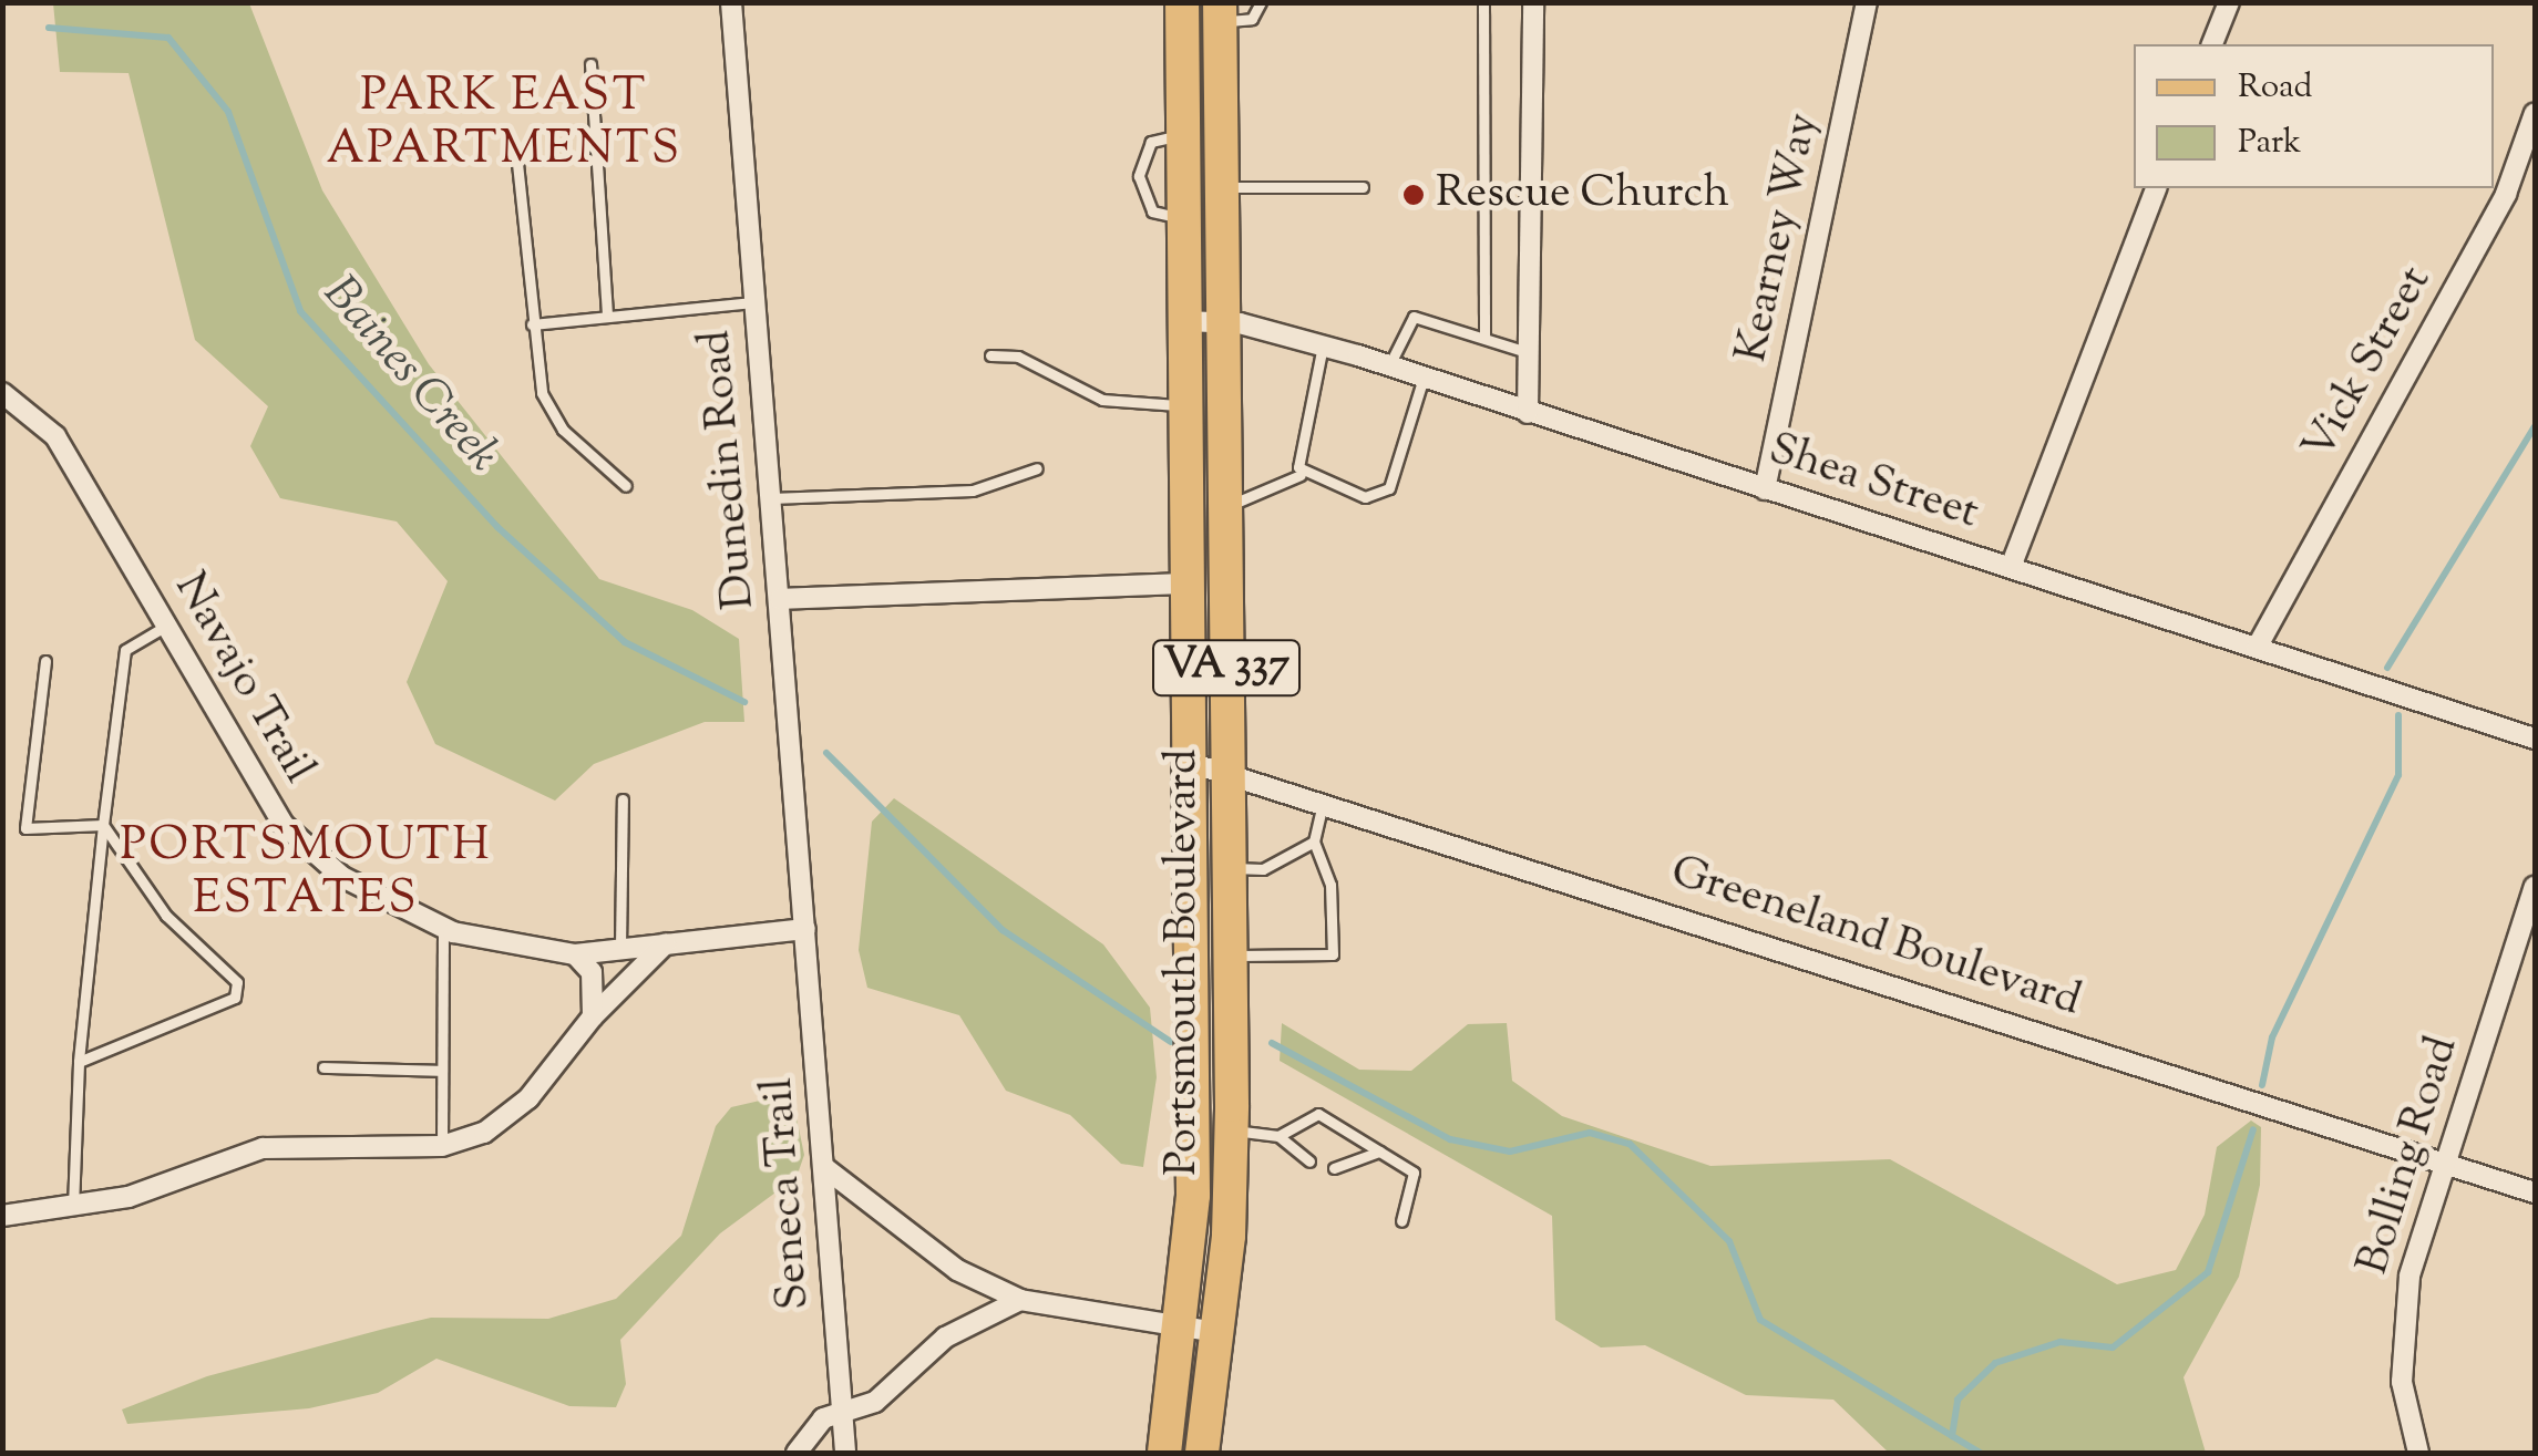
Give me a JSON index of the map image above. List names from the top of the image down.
{
  "streets": {
    "main road": ["VA 337", "Portsmouth Boulevard"],
    "street": [
      "Kearney Way",
      "Vick Street",
      "Dunedin Road",
      "Shea Street",
      "Navajo Trail",
      "Greeneland Boulevard",
      "Bolling Road",
      "Seneca Trail"
    ]
  },
  "crossings": [
    ["Kearney Way", "Shea Street"],
    ["Vick Street", "Shea Street"],
    ["Dunedin Road", "Navajo Trail"],
    ["Dunedin Road", "Seneca Trail"],
    ["Shea Street", "Portsmouth Boulevard"],
    ["Navajo Trail", "Seneca Trail"],
    ["Greeneland Boulevard", "Portsmouth Boulevard"],
    ["Greeneland Boulevard", "Bolling Road"]
  ],
  "districts": ["PARK EAST APARTMENTS", "PORTSMOUTH ESTATES"],
  "water": ["Baines Creek"],
  "places": ["Rescue Church"],
  "legend": ["Road", "Park"]
}
